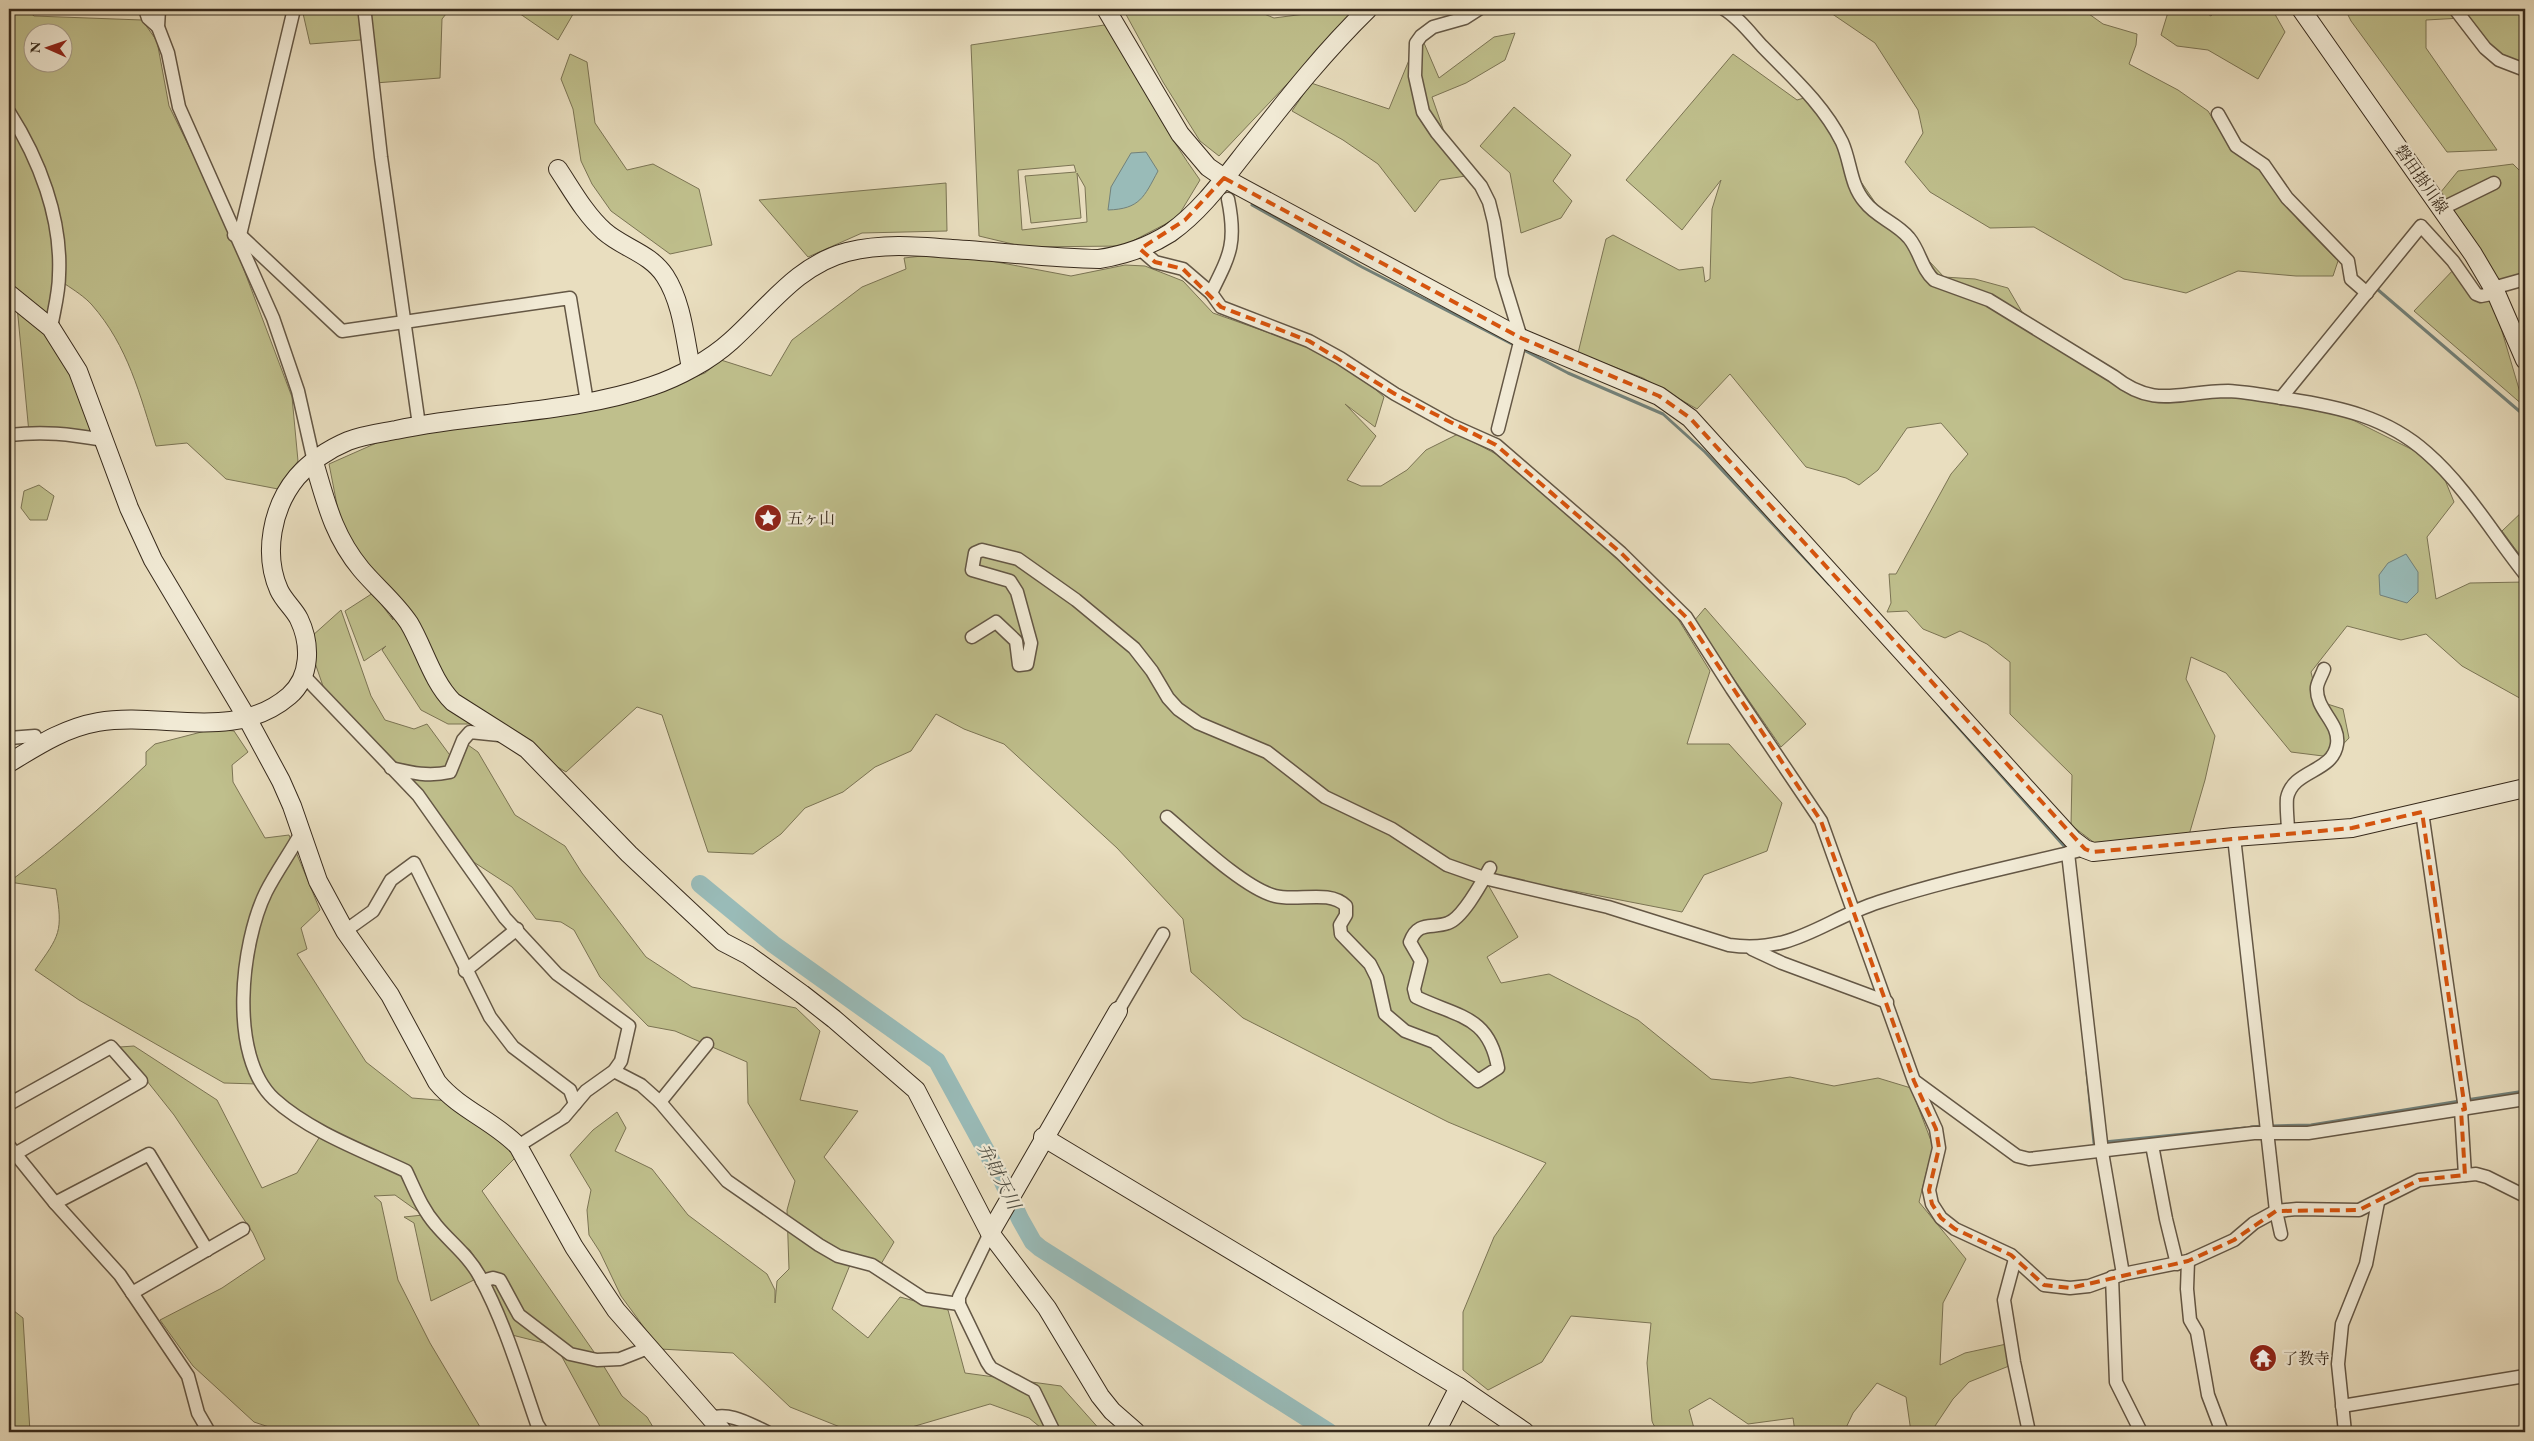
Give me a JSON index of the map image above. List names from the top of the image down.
{
  "streets": {
    "street": ["磐田掛川線"]
  },
  "water": ["弁財天川"],
  "places": {
    "place": ["五ヶ山"],
    "temple": ["了教寺"]
  },
  "north": "left"
}
